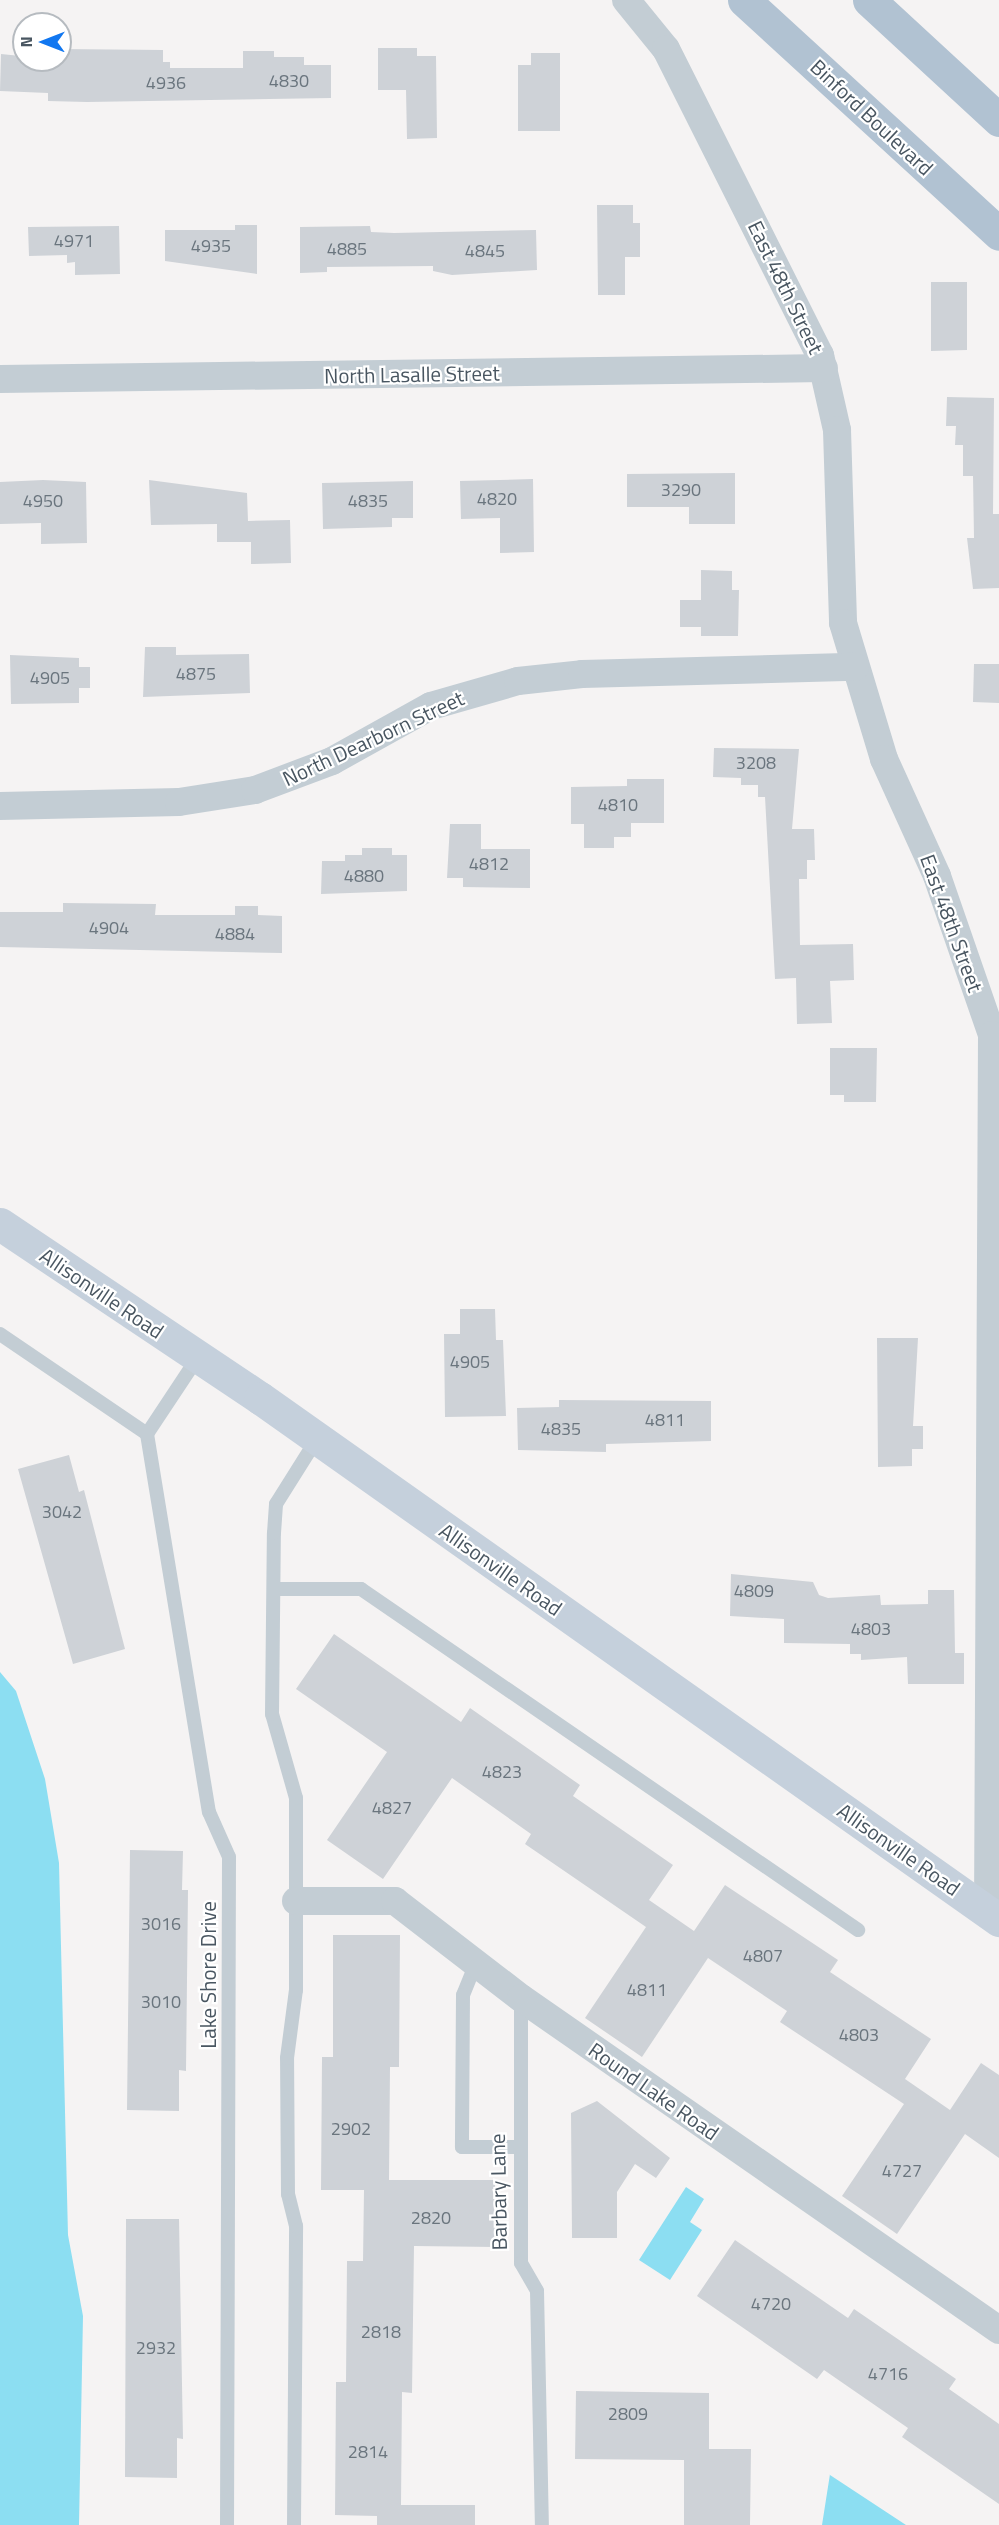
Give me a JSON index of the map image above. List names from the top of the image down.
{
  "streets": {
    "main road": ["Binford Boulevard", "Allisonville Road"],
    "street": [
      "East 48th Street",
      "North Lasalle Street",
      "North Dearborn Street",
      "Round Lake Road"
    ],
    "lane": ["Lake Shore Drive", "Barbary Lane"]
  },
  "crossings": [
    ["East 48th Street", "North Lasalle Street"],
    ["East 48th Street", "North Dearborn Street"],
    ["East 48th Street", "Allisonville Road"],
    ["Round Lake Road", "Barbary Lane"]
  ],
  "house_numbers": [
    "4830",
    "4936",
    "4971",
    "4935",
    "4885",
    "4845",
    "3290",
    "4820",
    "4950",
    "4835",
    "4875",
    "4905",
    "3208",
    "4810",
    "4812",
    "4880",
    "4904",
    "4884",
    "4905",
    "4811",
    "4835",
    "3042",
    "4809",
    "4803",
    "4823",
    "4827",
    "3016",
    "4807",
    "4811",
    "3010",
    "4803",
    "2902",
    "4727",
    "2820",
    "4720",
    "2818",
    "2932",
    "4716",
    "2809",
    "2814"
  ],
  "north": "left"
}
